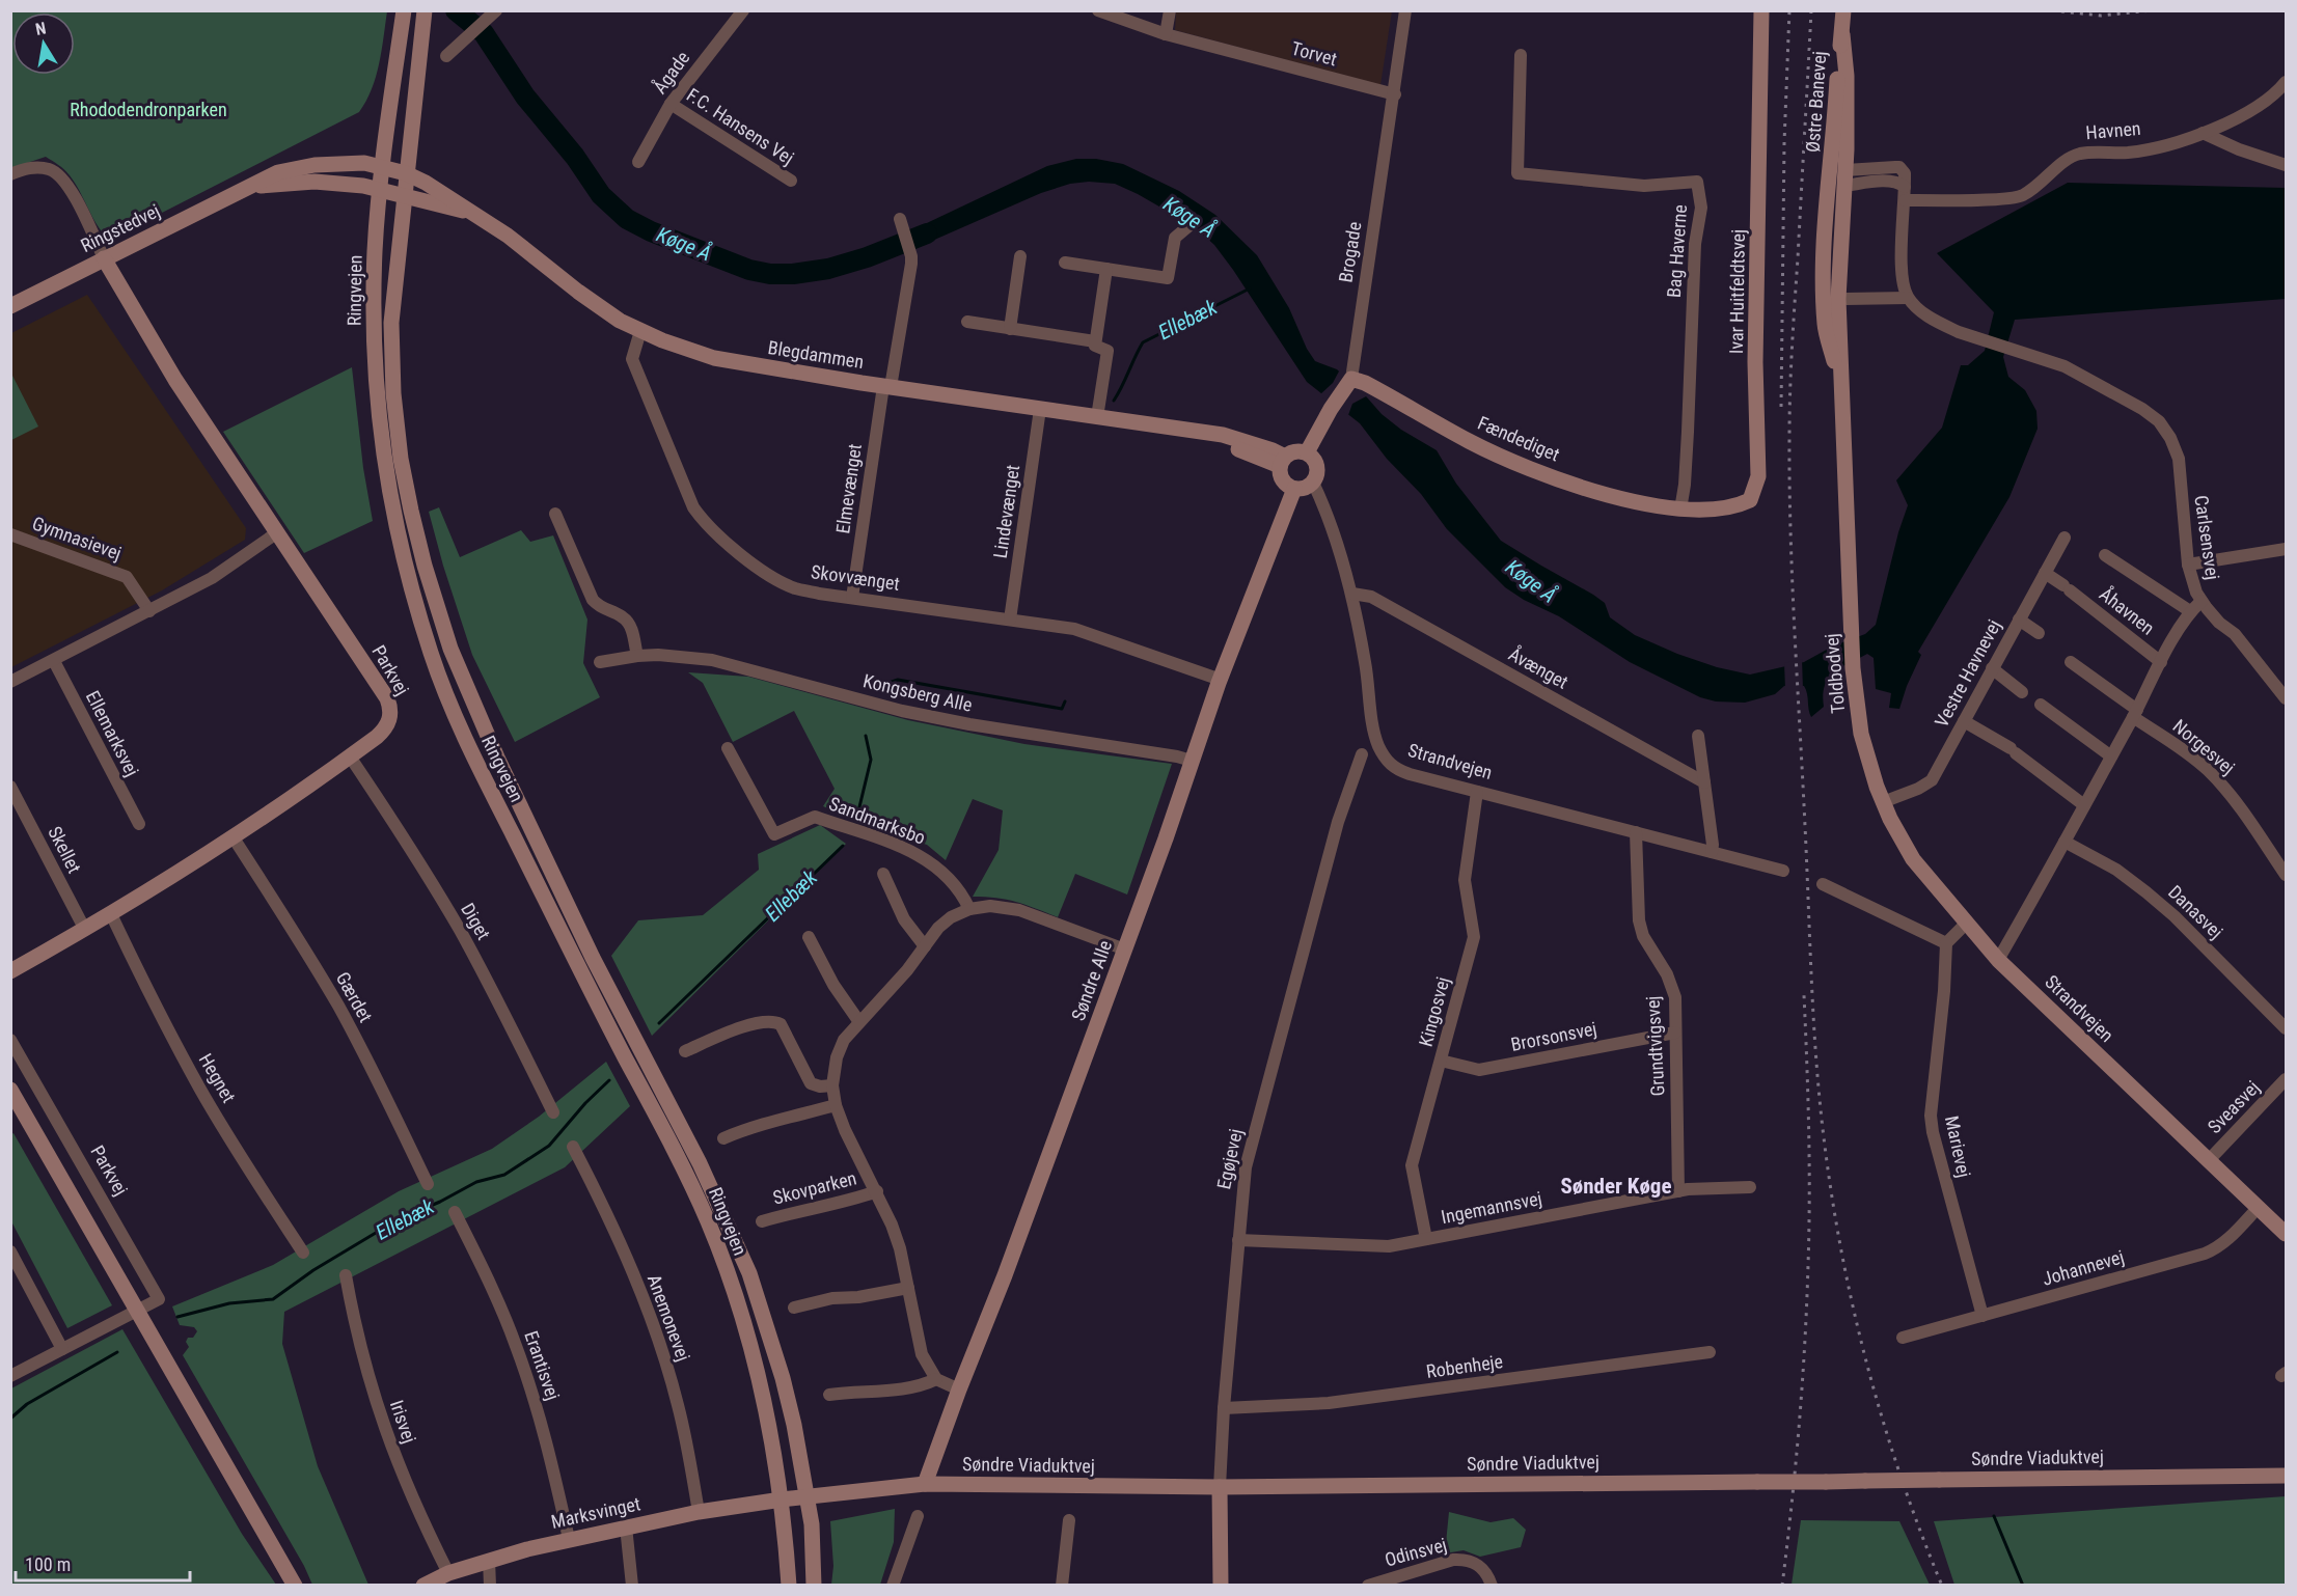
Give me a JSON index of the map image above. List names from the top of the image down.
{
  "streets": {
    "street": [
      "Torvet",
      "Ågade",
      "Østre Banevej",
      "F.C. Hansens Vej",
      "Havnen",
      "Ringstedvej",
      "Bag Haverne",
      "Brogade",
      "Ringvejen",
      "Ivar Huitfeldtsvej",
      "Blegdammen",
      "Fændediget",
      "Elmevænget",
      "Lindevænget",
      "Carlsensvej",
      "Gymnasievej",
      "Skovvænget",
      "Åhavnen",
      "Åvænget",
      "Parkvej",
      "Toldbodvej",
      "Vestre Havnevej",
      "Kongsberg Alle",
      "Ellemarksvej",
      "Norgesvej",
      "Strandvejen",
      "Sandmarksbo",
      "Skellet",
      "Danasvej",
      "Diget",
      "Søndre Alle",
      "Gærdet",
      "Kingosvej",
      "Brorsonsvej",
      "Grundtvigsvej",
      "Hegnet",
      "Sveasvej",
      "Marievej",
      "Egøjevej",
      "Skovparken",
      "Ingemannsvej",
      "Johannevej",
      "Anemonevej",
      "Erantisvej",
      "Robenheje",
      "Irisvej",
      "Søndre Viaduktvej",
      "Marksvinget",
      "Odinsvej"
    ]
  },
  "crossings": [
    ["Torvet", "Brogade"],
    ["Ågade", "F.C. Hansens Vej"],
    ["Østre Banevej", "Toldbodvej"],
    ["Ringstedvej", "Ringvejen"],
    ["Ringstedvej", "Blegdammen"],
    ["Ringstedvej", "Parkvej"],
    ["Bag Haverne", "Ivar Huitfeldtsvej"],
    ["Bag Haverne", "Fændediget"],
    ["Brogade", "Blegdammen"],
    ["Brogade", "Fændediget"],
    ["Brogade", "Strandvejen"],
    ["Brogade", "Søndre Alle"],
    ["Ringvejen", "Blegdammen"],
    ["Ringvejen", "Søndre Viaduktvej"],
    ["Ringvejen", "Marksvinget"],
    ["Ivar Huitfeldtsvej", "Fændediget"],
    ["Blegdammen", "Elmevænget"],
    ["Blegdammen", "Lindevænget"],
    ["Blegdammen", "Skovvænget"],
    ["Blegdammen", "Strandvejen"],
    ["Blegdammen", "Søndre Alle"],
    ["Elmevænget", "Skovvænget"],
    ["Lindevænget", "Skovvænget"],
    ["Carlsensvej", "Åhavnen"],
    ["Carlsensvej", "Norgesvej"],
    ["Carlsensvej", "Strandvejen"],
    ["Carlsensvej", "Danasvej"],
    ["Skovvænget", "Søndre Alle"],
    ["Åhavnen", "Vestre Havnevej"],
    ["Åvænget", "Strandvejen"],
    ["Parkvej", "Skellet"],
    ["Parkvej", "Diget"],
    ["Parkvej", "Gærdet"],
    ["Parkvej", "Hegnet"],
    ["Toldbodvej", "Vestre Havnevej"],
    ["Toldbodvej", "Strandvejen"],
    ["Kongsberg Alle", "Søndre Alle"],
    ["Strandvejen", "Søndre Alle"],
    ["Strandvejen", "Kingosvej"],
    ["Strandvejen", "Grundtvigsvej"],
    ["Strandvejen", "Sveasvej"],
    ["Strandvejen", "Johannevej"],
    ["Sandmarksbo", "Skovparken"],
    ["Søndre Alle", "Skovparken"],
    ["Søndre Alle", "Søndre Viaduktvej"],
    ["Kingosvej", "Brorsonsvej"],
    ["Kingosvej", "Ingemannsvej"],
    ["Brorsonsvej", "Grundtvigsvej"],
    ["Grundtvigsvej", "Ingemannsvej"],
    ["Marievej", "Johannevej"],
    ["Egøjevej", "Ingemannsvej"],
    ["Egøjevej", "Robenheje"],
    ["Egøjevej", "Søndre Viaduktvej"],
    ["Anemonevej", "Marksvinget"],
    ["Erantisvej", "Marksvinget"],
    ["Irisvej", "Marksvinget"],
    ["Søndre Viaduktvej", "Marksvinget"]
  ],
  "districts": ["Sønder Køge"],
  "water": ["Køge Å", "Ellebæk"],
  "parks": ["Rhododendronparken"],
  "scale_bar": "100 m",
  "north": "top"
}
